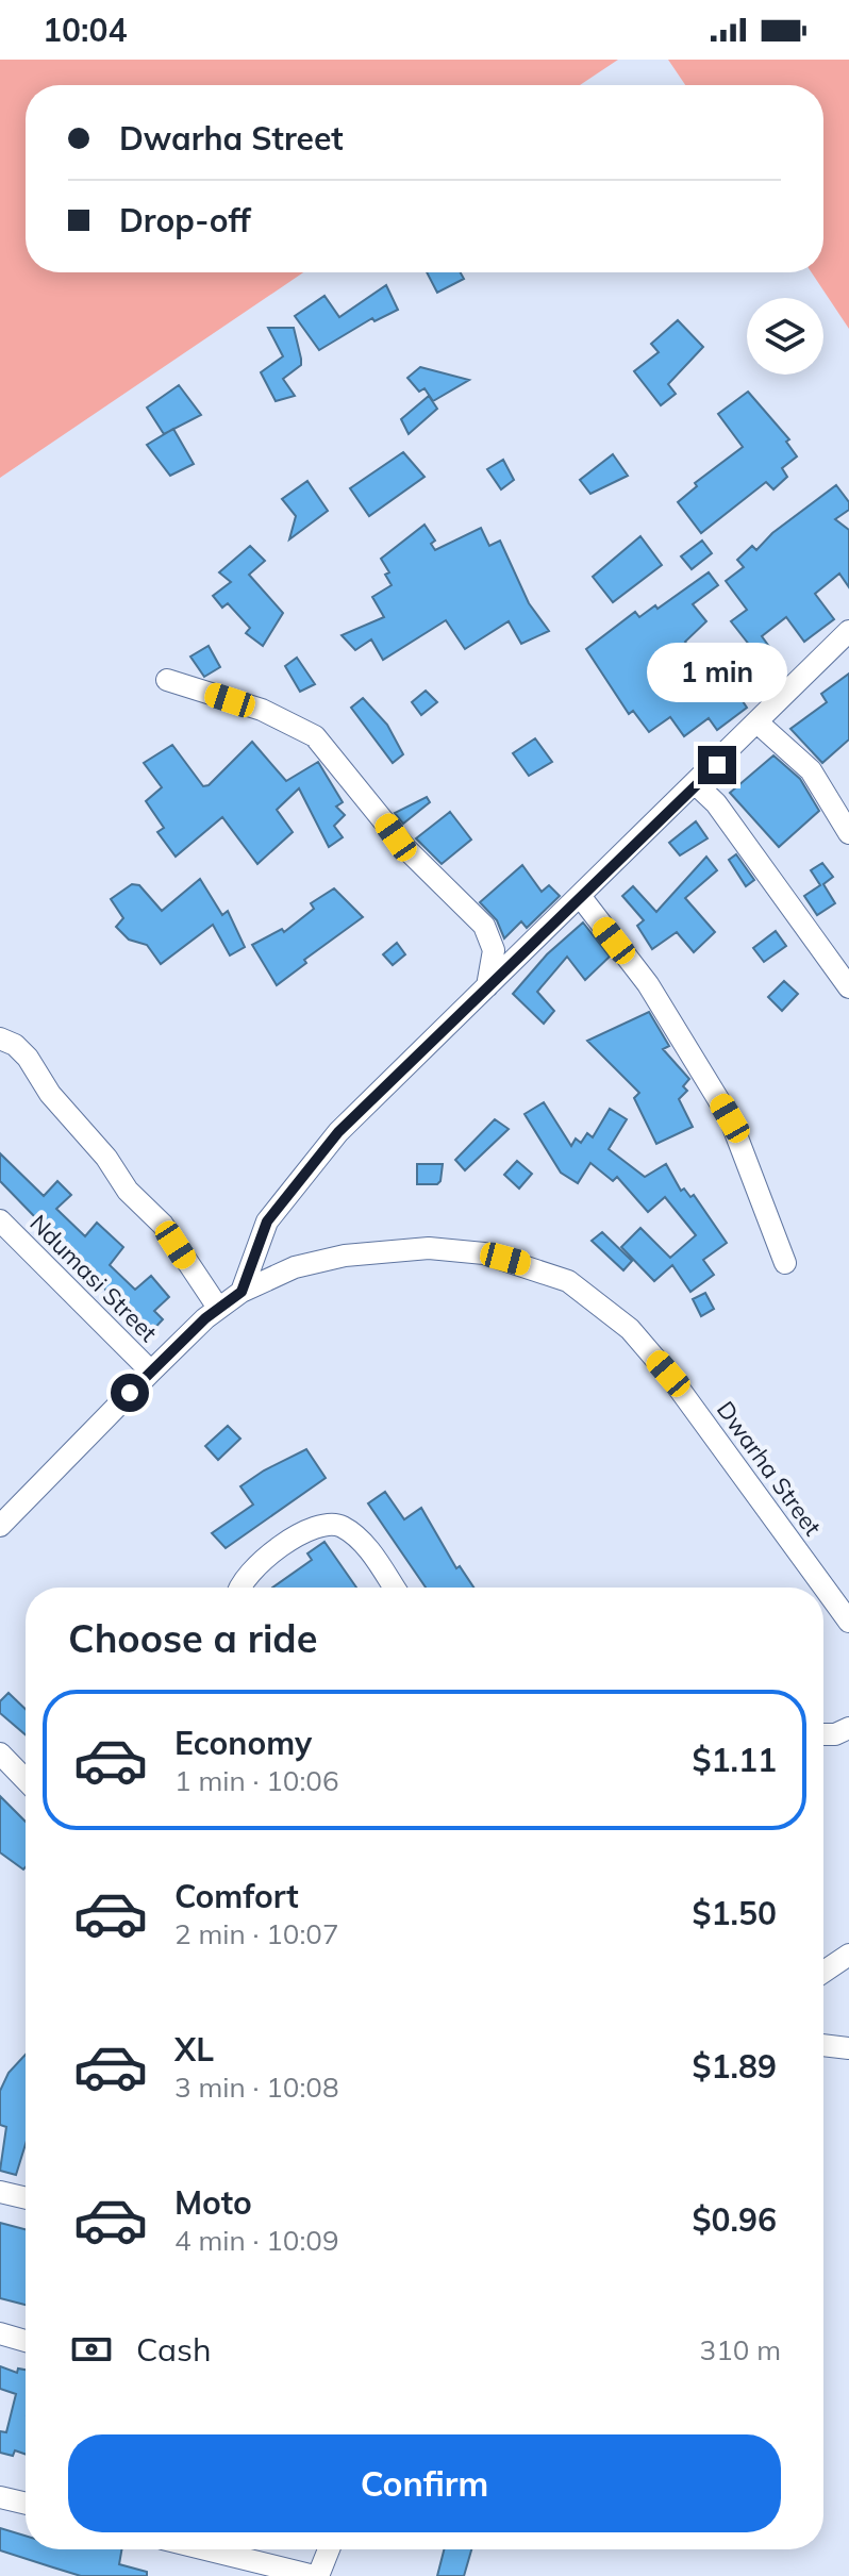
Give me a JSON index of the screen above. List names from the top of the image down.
{
  "streets": {
    "street": ["Ndumasi Street", "Dwarha Street"]
  },
  "crossings": [
    ["Ndumasi Street", "Dwarha Street"]
  ],
  "page": {
    "status": "10:04",
    "banner": ["Dwarha Street", "Drop-off"],
    "bubble": "1 min",
    "heading": "Choose a ride",
    "list": [
      {
        "name": "Economy",
        "note": "1 min · 10:06",
        "value": "$1.11"
      },
      {
        "name": "Comfort",
        "note": "2 min · 10:07",
        "value": "$1.50"
      },
      {
        "name": "XL",
        "note": "3 min · 10:08",
        "value": "$1.89"
      },
      {
        "name": "Moto",
        "note": "4 min · 10:09",
        "value": "$0.96"
      }
    ],
    "pay": ["Cash", "310 m"],
    "buttons": "Confirm"
  }
}
